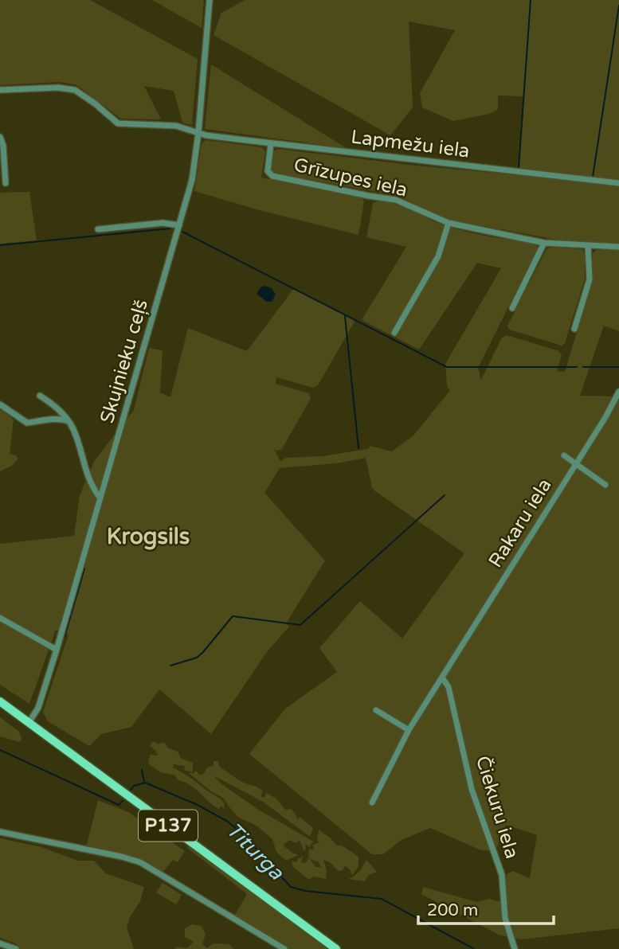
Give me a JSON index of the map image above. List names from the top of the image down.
{
  "streets": {
    "main road": ["P137"],
    "street": [
      "Lapmežu iela",
      "Grīzupes iela",
      "Skujnieku ceļš",
      "Rakaru iela",
      "Čiekuru iela"
    ]
  },
  "crossings": [
    ["Lapmežu iela", "Grīzupes iela"],
    ["Lapmežu iela", "Skujnieku ceļš"],
    ["Skujnieku ceļš", "P137"],
    ["Rakaru iela", "Čiekuru iela"]
  ],
  "districts": ["Krogsils"],
  "water": ["Titurga"],
  "scale_bar": "200 m"
}
